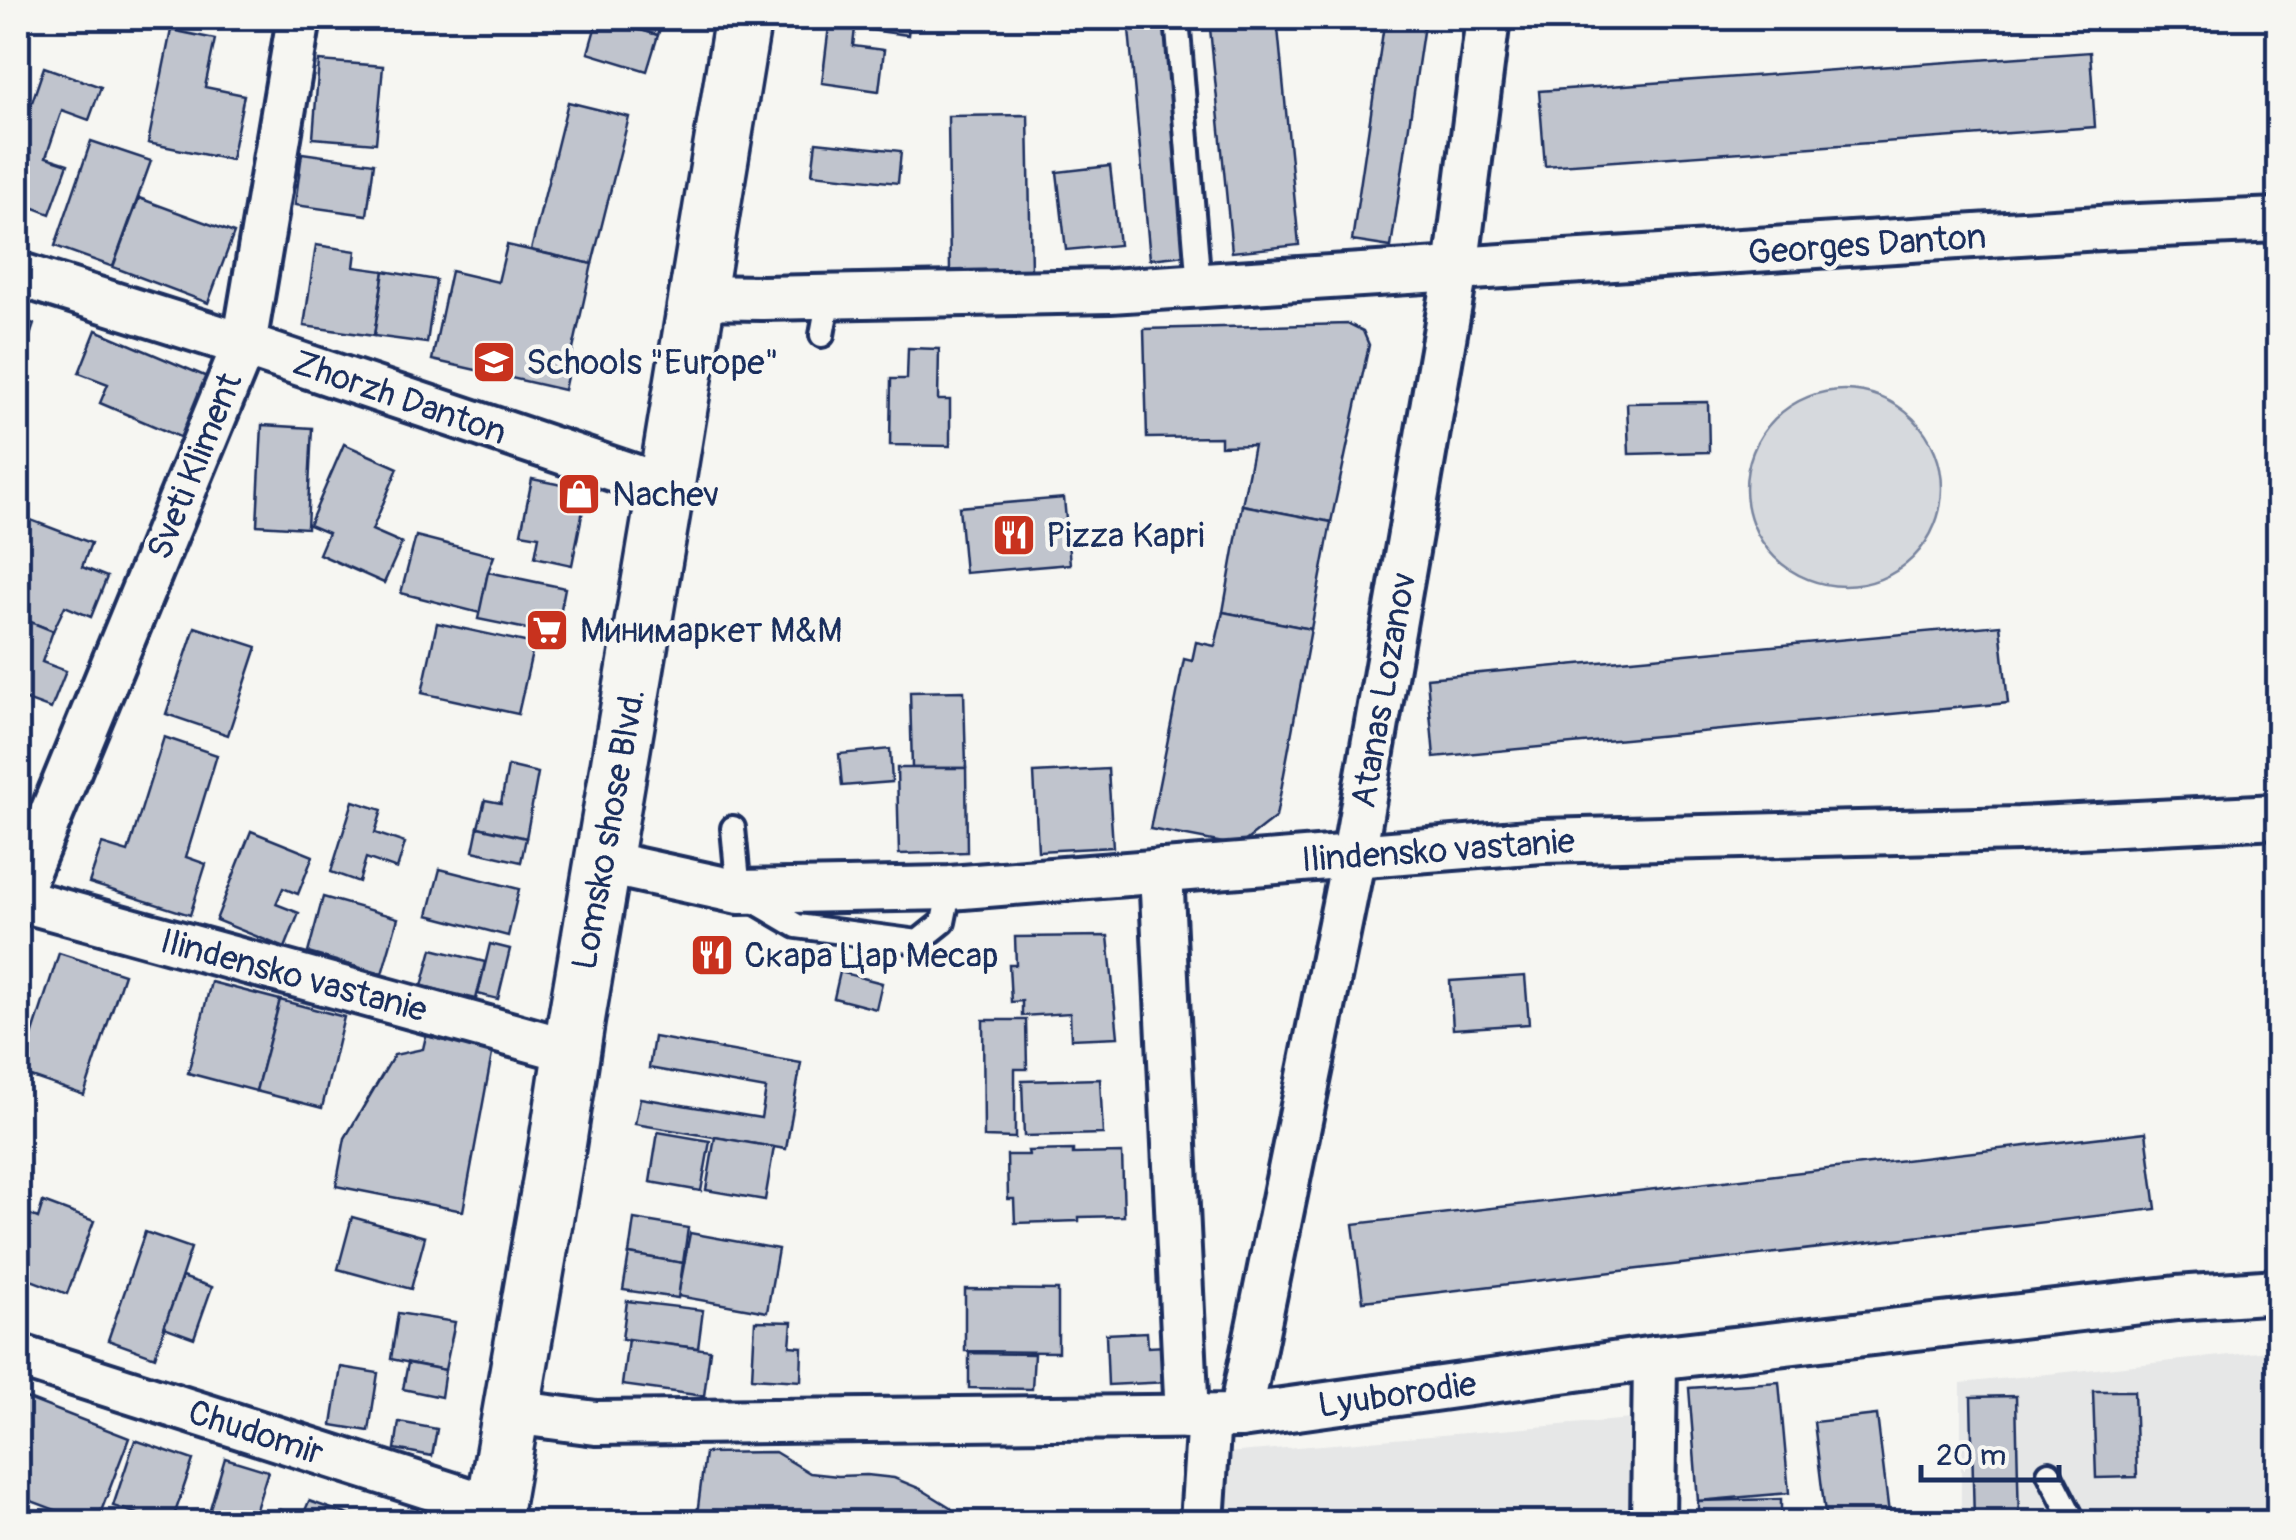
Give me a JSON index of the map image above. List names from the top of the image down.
{
  "streets": {
    "main road": ["Lomsko shose Blvd."],
    "street": [
      "Georges Danton",
      "Zhorzh Danton",
      "Sveti Kliment",
      "Atanas Lozanov",
      "Ilindensko vastanie",
      "Lyuborodie",
      "Chudomir"
    ]
  },
  "crossings": [
    ["Georges Danton", "Atanas Lozanov"],
    ["Georges Danton", "Lomsko shose Blvd."],
    ["Zhorzh Danton", "Sveti Kliment"],
    ["Zhorzh Danton", "Lomsko shose Blvd."],
    ["Sveti Kliment", "Ilindensko vastanie"],
    ["Atanas Lozanov", "Ilindensko vastanie"],
    ["Atanas Lozanov", "Lyuborodie"],
    ["Lomsko shose Blvd.", "Ilindensko vastanie"],
    ["Lomsko shose Blvd.", "Lyuborodie"],
    ["Lomsko shose Blvd.", "Chudomir"]
  ],
  "places": {
    "school or university": ["Schools \"Europe\""],
    "shop": ["Nachev"],
    "restaurant": ["Pizza Kapri", "Скара Цар Месар"],
    "supermarket": ["Минимаркет М&М"]
  },
  "scale_bar": "20 m"
}
